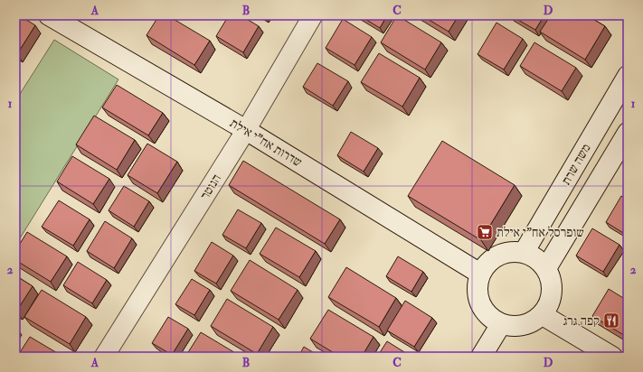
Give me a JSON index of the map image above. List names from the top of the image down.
{
  "streets": {
    "main road": ["שדרות אח\"י אילת", "משה שרת"],
    "street": ["הנוטר"]
  },
  "crossings": [
    ["שדרות אח\"י אילת", "משה שרת"],
    ["שדרות אח\"י אילת", "הנוטר"]
  ],
  "places": {
    "supermarket": ["שופרסל אח\"י אילת"],
    "restaurant": ["קפה גרג"]
  },
  "grid": {
    "columns": [
      "A",
      "B",
      "C",
      "D"
    ],
    "rows": ["1", "2"]
  }
}
